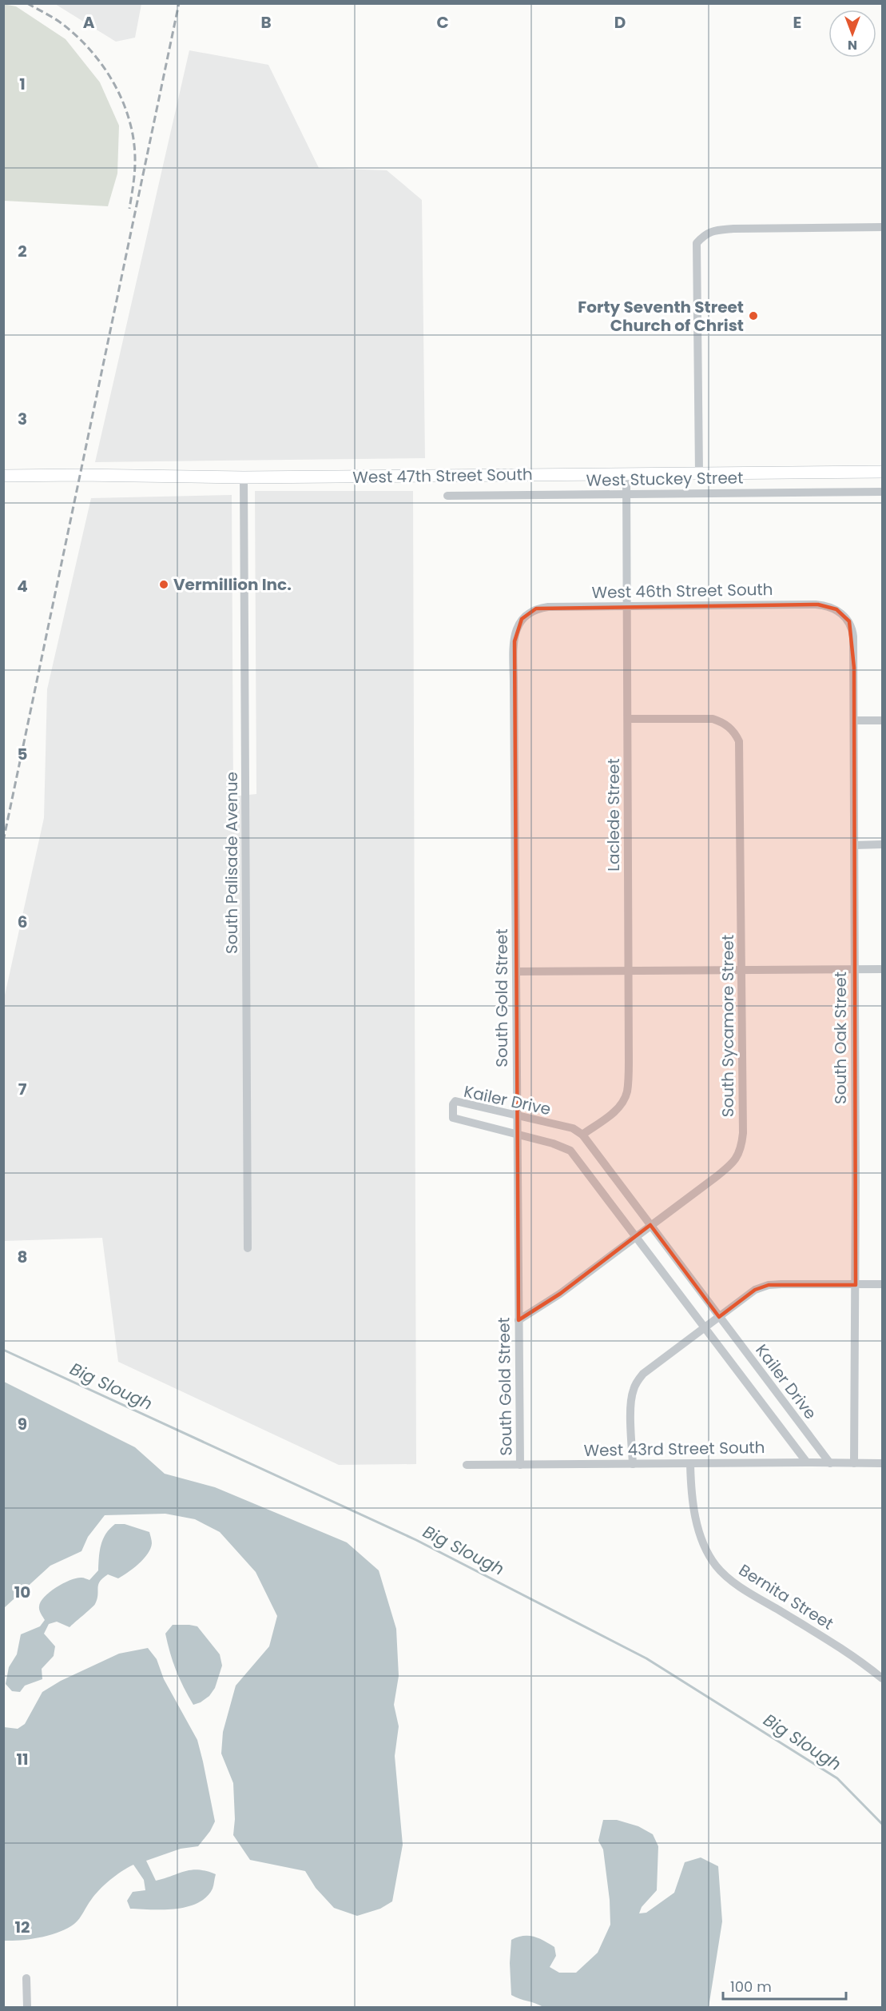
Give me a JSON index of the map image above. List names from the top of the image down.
{
  "streets": {
    "street": [
      "West 47th Street South",
      "West Stuckey Street",
      "West 46th Street South",
      "Laclede Street",
      "South Palisade Avenue",
      "South Gold Street",
      "South Sycamore Street",
      "South Oak Street",
      "Kailer Drive",
      "West 43rd Street South",
      "Bernita Street"
    ]
  },
  "crossings": [
    ["West 47th Street South", "Laclede Street"],
    ["West 47th Street South", "South Palisade Avenue"],
    ["West Stuckey Street", "Laclede Street"],
    ["West 46th Street South", "Laclede Street"],
    ["West 46th Street South", "South Gold Street"],
    ["West 46th Street South", "South Oak Street"],
    ["Laclede Street", "South Sycamore Street"],
    ["Laclede Street", "Kailer Drive"],
    ["South Gold Street", "South Sycamore Street"],
    ["South Gold Street", "Kailer Drive"],
    ["South Gold Street", "West 43rd Street South"],
    ["South Sycamore Street", "Kailer Drive"],
    ["South Oak Street", "West 43rd Street South"],
    ["Kailer Drive", "West 43rd Street South"],
    ["West 43rd Street South", "Bernita Street"]
  ],
  "water": ["Big Slough"],
  "places": ["Forty Seventh Street Church of Christ", "Vermillion Inc."],
  "scale_bar": "100 m",
  "north": "bottom",
  "grid": {
    "columns": [
      "A",
      "B",
      "C",
      "D",
      "E"
    ],
    "rows": [
      "1",
      "2",
      "3",
      "4",
      "5",
      "6",
      "7",
      "8",
      "9",
      "10",
      "11",
      "12"
    ]
  }
}
